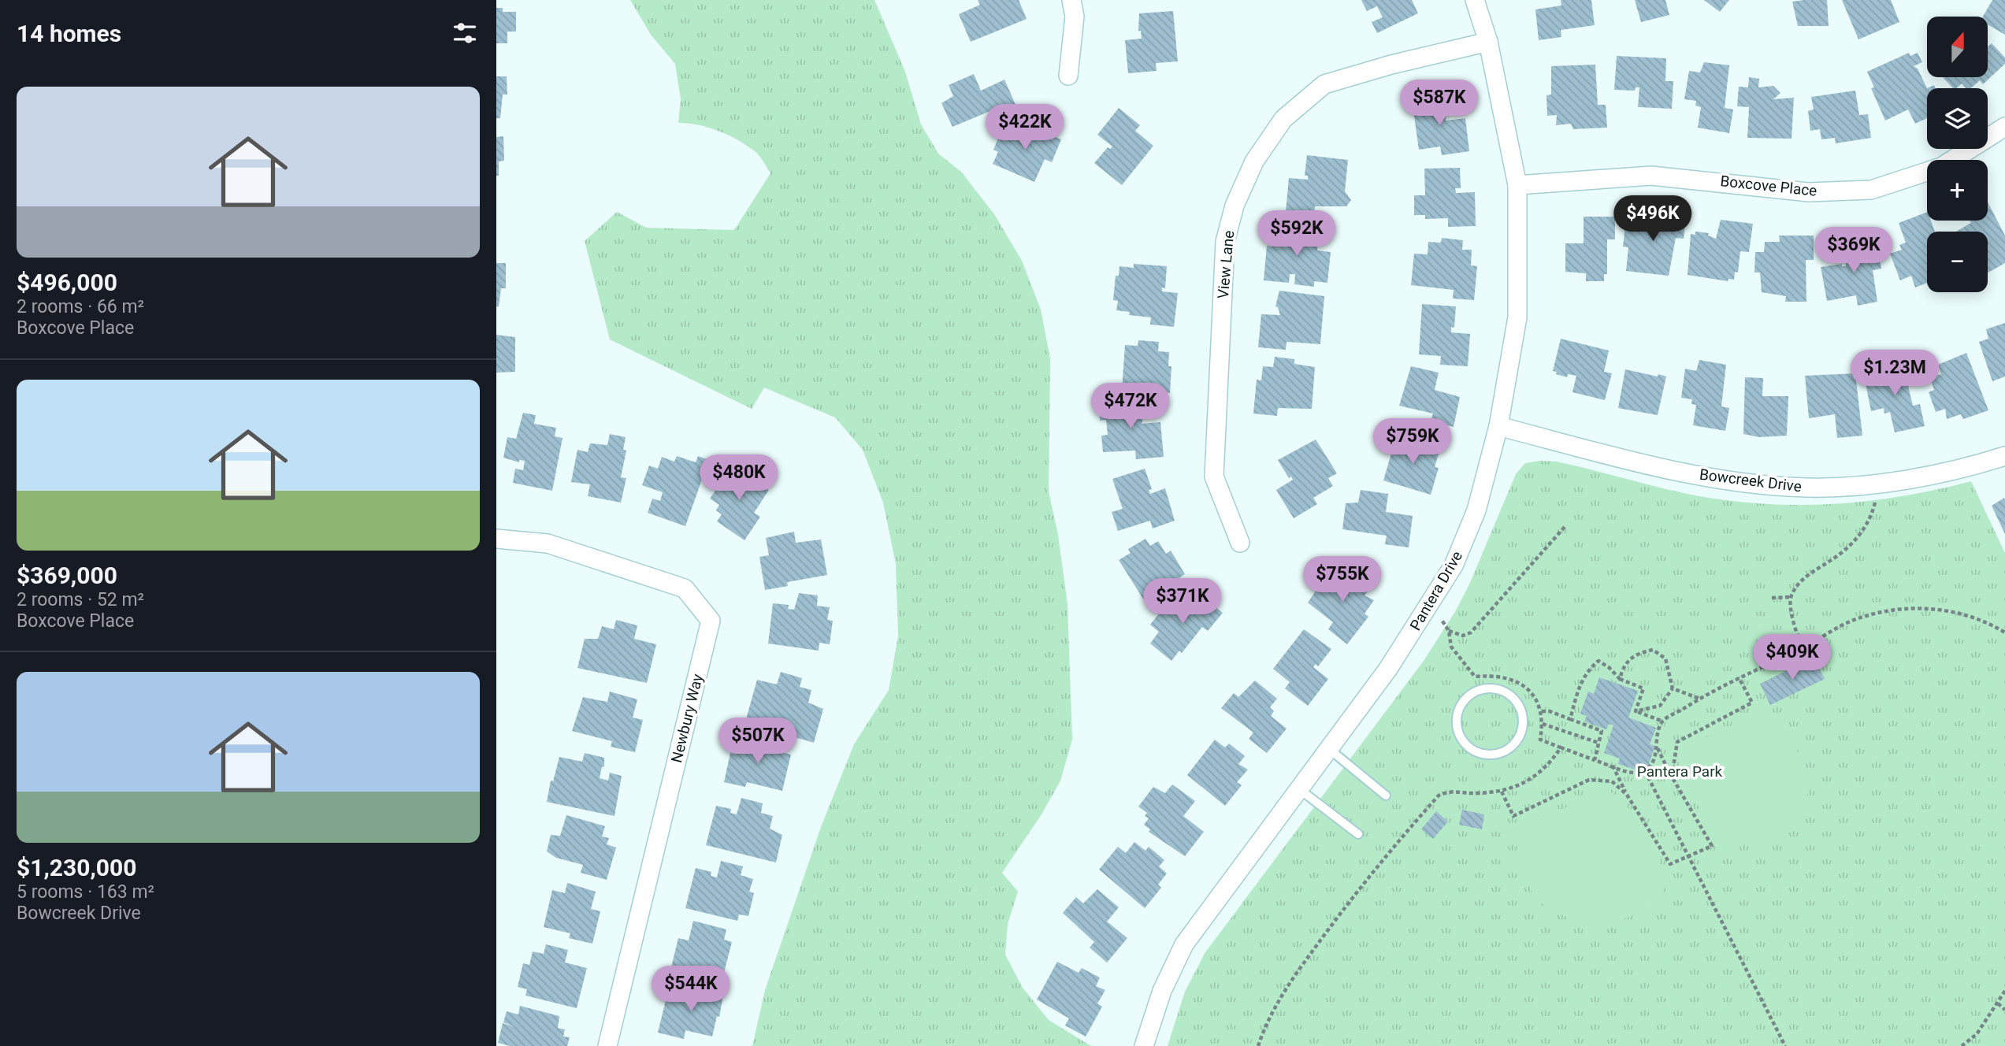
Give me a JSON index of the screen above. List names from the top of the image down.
{
  "streets": {
    "street": [
      "Boxcove Place",
      "View Lane",
      "Bowcreek Drive",
      "Pantera Drive",
      "Newbury Way"
    ]
  },
  "crossings": [
    ["Boxcove Place", "Pantera Drive"],
    ["View Lane", "Pantera Drive"],
    ["Bowcreek Drive", "Pantera Drive"]
  ],
  "parks": ["Pantera Park"],
  "north": "top",
  "page": {
    "heading": "14 homes",
    "map_buttons": ["+", "−"],
    "list": [
      {
        "name": "$496,000",
        "note": "2 rooms · 66 m² · Boxcove Place"
      },
      {
        "name": "$369,000",
        "note": "2 rooms · 52 m² · Boxcove Place"
      },
      {
        "name": "$1,230,000",
        "note": "5 rooms · 163 m² · Bowcreek Drive"
      }
    ],
    "price": [
      "$587K",
      "$422K",
      "$496K",
      "$592K",
      "$369K",
      "$1.23M",
      "$472K",
      "$759K",
      "$480K",
      "$755K",
      "$371K",
      "$409K",
      "$507K",
      "$544K"
    ]
  }
}
